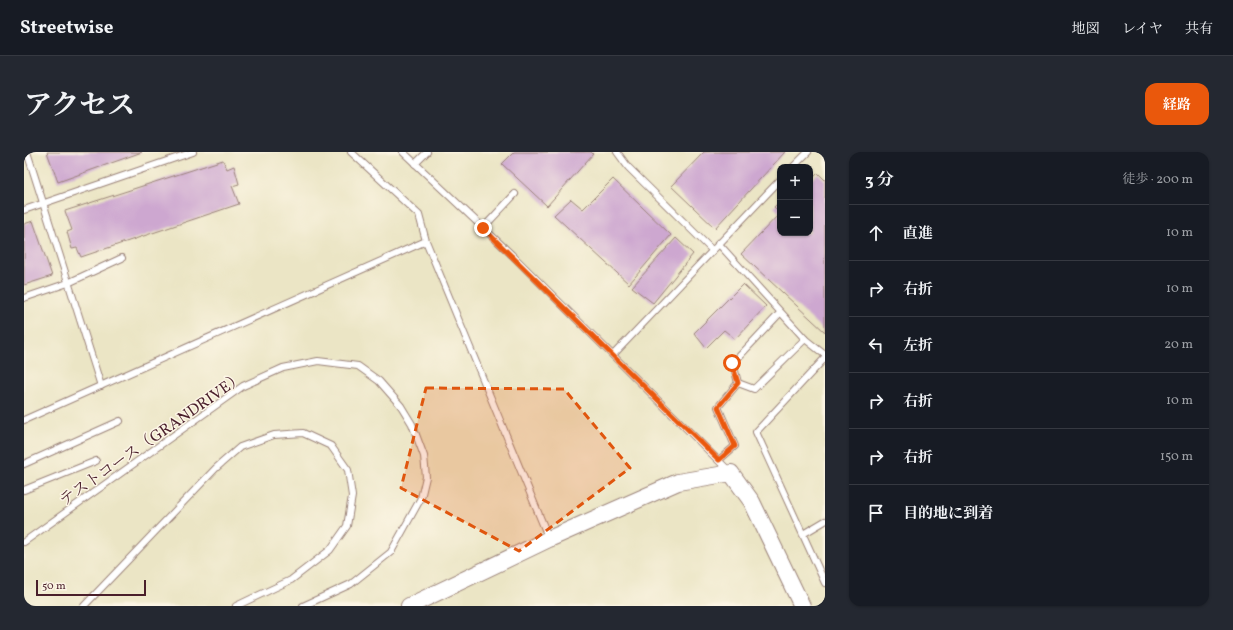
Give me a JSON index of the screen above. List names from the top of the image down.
{
  "streets": {
    "lane": ["テストコース（GRANDRIVE）"]
  },
  "scale_bar": "50 m",
  "page": {
    "header": "Streetwise",
    "nav": ["地図", "レイヤ", "共有"],
    "title": "アクセス",
    "buttons": "経路",
    "heading": ["3 分", "徒歩 · 200 m"],
    "map_buttons": ["+", "−"],
    "list": [
      ["直進", "10 m"],
      ["右折", "10 m"],
      ["左折", "20 m"],
      ["右折", "10 m"],
      ["右折", "150 m"],
      "目的地に到着"
    ],
    "scale": "50 m"
  }
}
